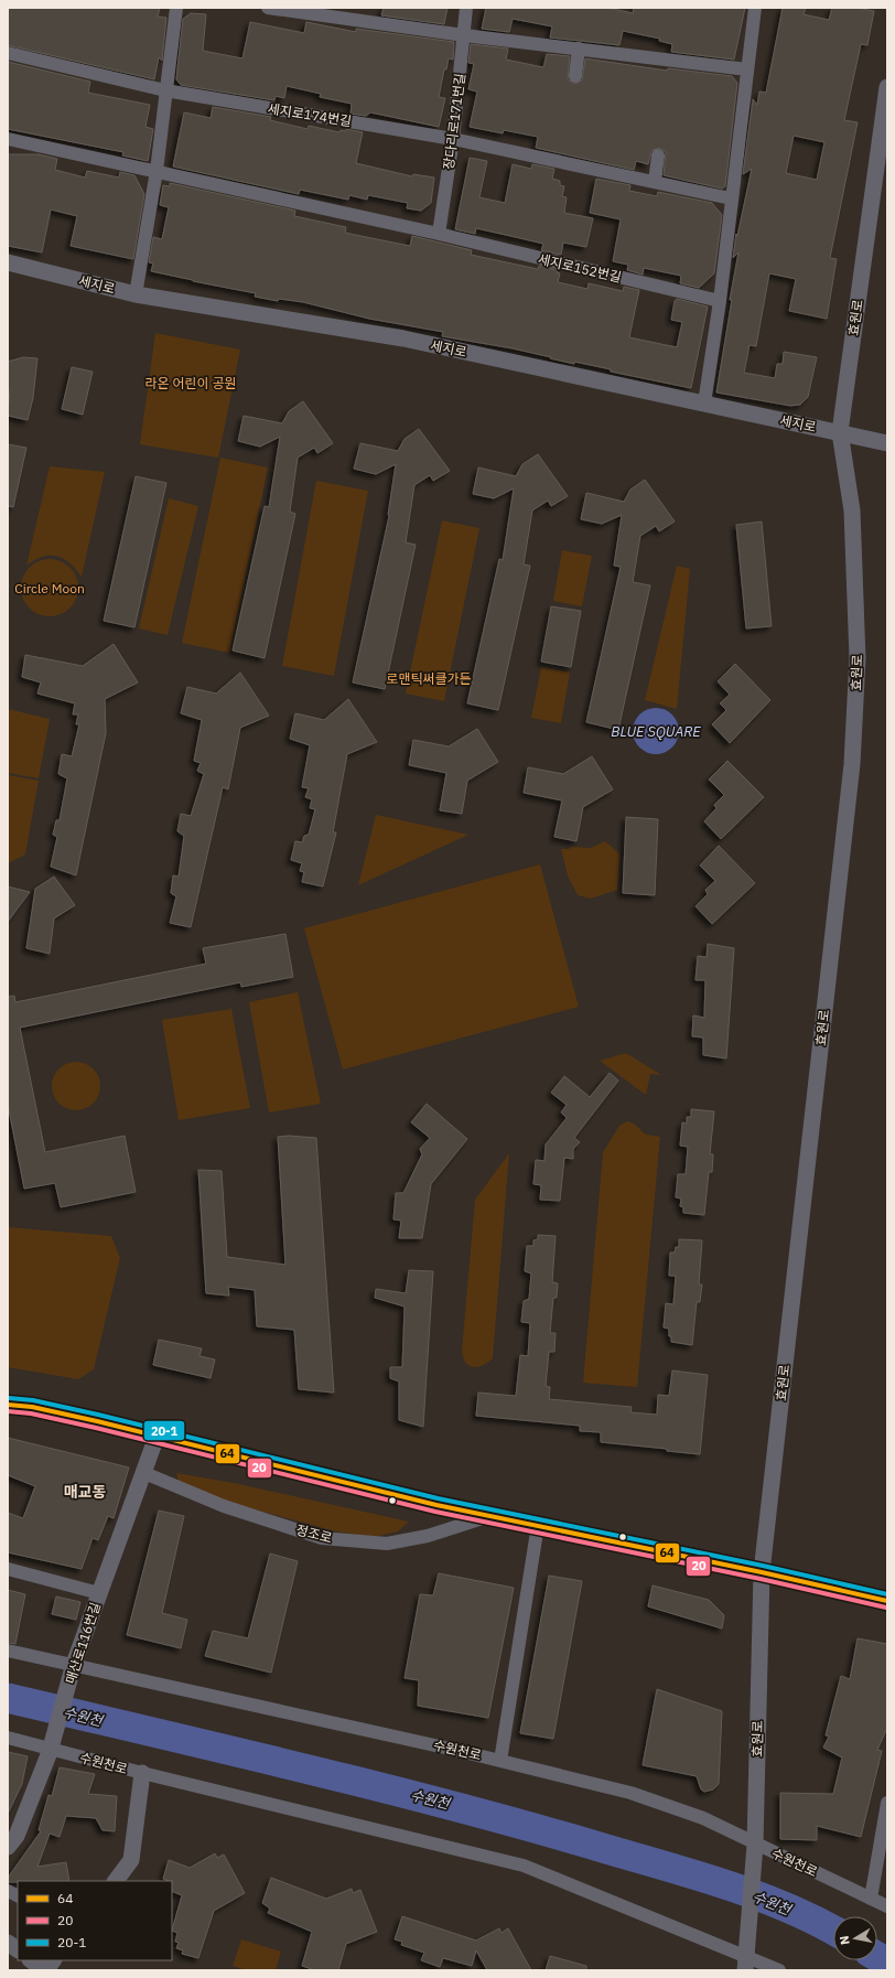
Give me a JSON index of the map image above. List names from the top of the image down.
{
  "streets": {
    "street": [
      "세지로174번길",
      "장다리로171번길",
      "세지로152번길",
      "세지로",
      "효원로",
      "정조로",
      "매산로116번길",
      "수원천로"
    ]
  },
  "crossings": [
    ["세지로174번길", "장다리로171번길"],
    ["장다리로171번길", "세지로152번길"],
    ["세지로", "효원로"],
    ["효원로", "정조로"],
    ["효원로", "수원천로"],
    ["정조로", "매산로116번길"],
    ["매산로116번길", "수원천로"]
  ],
  "districts": ["매교동"],
  "water": ["BLUE SQUARE", "수원천"],
  "parks": ["라온 어린이 공원", "Circle Moon", "로맨틱써클가든"],
  "lines": ["transit line 20-1", "transit line 64", "transit line 20"],
  "legend": ["64", "20", "20-1"],
  "north": "left"
}
